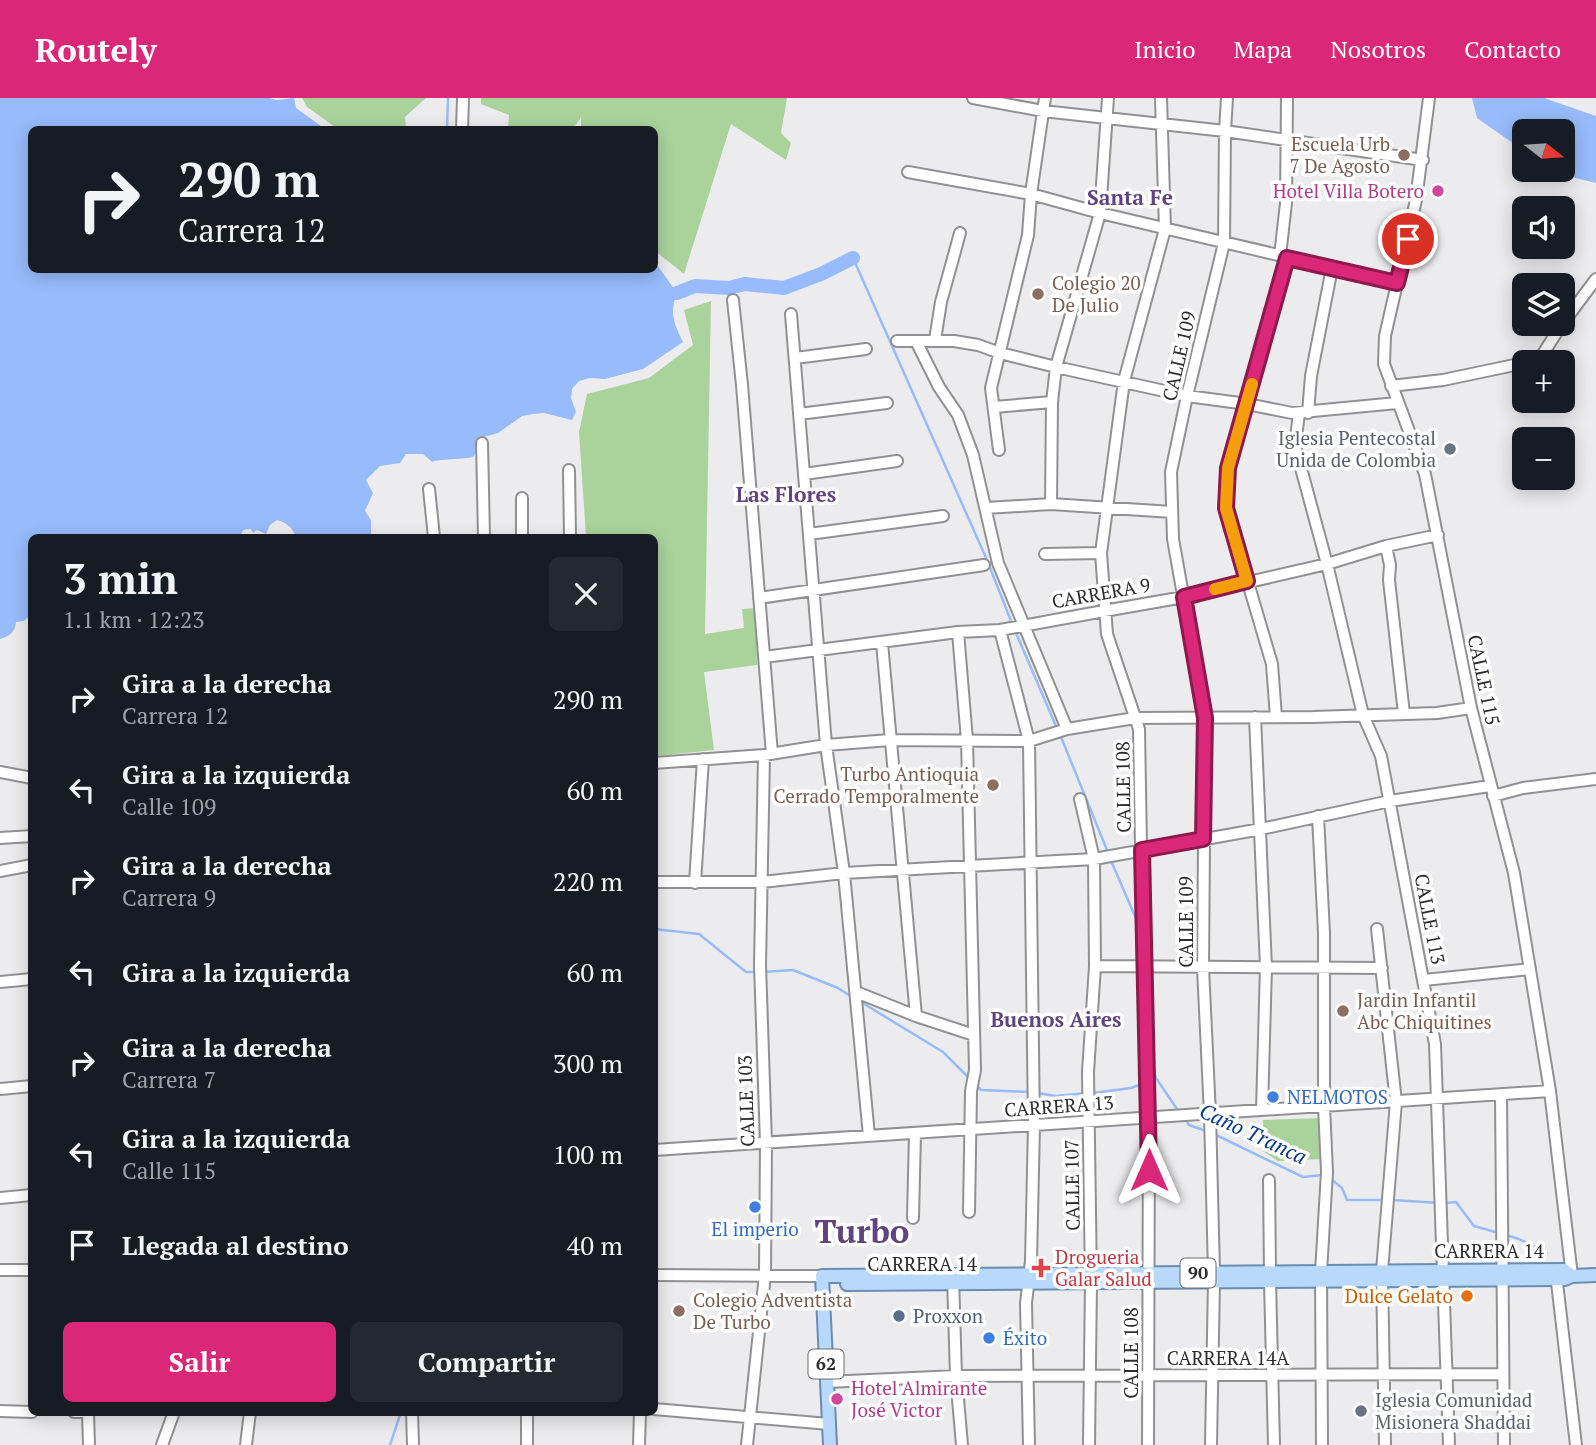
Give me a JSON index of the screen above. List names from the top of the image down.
{
  "streets": {
    "main road": ["CARRERA 14", "90", "62"],
    "street": [
      "CALLE 109",
      "CARRERA 9",
      "CALLE 115",
      "CALLE 108",
      "CALLE 113",
      "CALLE 103",
      "CARRERA 13",
      "CALLE 107",
      "CARRERA 14A"
    ]
  },
  "crossings": [
    ["CALLE 109", "CARRERA 9"],
    ["CALLE 109", "CARRERA 13"],
    ["CALLE 109", "CARRERA 14"],
    ["CALLE 109", "CARRERA 14A"],
    ["CARRERA 9", "CALLE 115"],
    ["CARRERA 9", "CALLE 108"],
    ["CARRERA 9", "CALLE 113"],
    ["CARRERA 9", "CALLE 103"],
    ["CALLE 115", "CARRERA 13"],
    ["CALLE 115", "CARRERA 14"],
    ["CALLE 115", "90"],
    ["CALLE 108", "CARRERA 13"],
    ["CALLE 108", "CARRERA 14"],
    ["CALLE 108", "CARRERA 14A"],
    ["CALLE 113", "CARRERA 13"],
    ["CALLE 113", "CARRERA 14"],
    ["CALLE 113", "CARRERA 14A"],
    ["CALLE 103", "CARRERA 13"],
    ["CALLE 103", "CARRERA 14"],
    ["CARRERA 13", "CALLE 107"],
    ["CALLE 107", "CARRERA 14"],
    ["CALLE 107", "CARRERA 14A"],
    ["CARRERA 14", "90"],
    ["CARRERA 14", "62"],
    ["CARRERA 14A", "62"]
  ],
  "districts": [
    "Santa Fe",
    "Las Flores",
    "Buenos Aires",
    "Turbo"
  ],
  "water": ["Caño Tranca"],
  "places": {
    "other": [
      "Escuela Urb 7 De Agosto",
      "Hotel Villa Botero",
      "Colegio 20 De Julio",
      "Iglesia Pentecostal Unida de Colombia",
      "Turbo Antioquia Cerrado Temporalmente",
      "Jardin Infantil Abc Chiquitines",
      "NELMOTOS",
      "El imperio",
      "Dulce Gelato",
      "Colegio Adventista De Turbo",
      "Proxxon",
      "Éxito",
      "Hotel Almirante José Victor",
      "Iglesia Comunidad Misionera Shaddai"
    ],
    "health": ["Drogueria Galar Salud"]
  },
  "north": "right",
  "page": {
    "header": "Routely",
    "nav": [
      "Inicio",
      "Mapa",
      "Nosotros",
      "Contacto"
    ],
    "map_buttons": ["+", "−"],
    "turn": ["290 m", "Carrera 12"],
    "heading": ["3 min", "1.1 km · 12:23"],
    "list": [
      {
        "name": "Gira a la derecha",
        "note": "Carrera 12",
        "value": "290 m"
      },
      {
        "name": "Gira a la izquierda",
        "note": "Calle 109",
        "value": "60 m"
      },
      {
        "name": "Gira a la derecha",
        "note": "Carrera 9",
        "value": "220 m"
      },
      {
        "name": "Gira a la izquierda",
        "value": "60 m"
      },
      {
        "name": "Gira a la derecha",
        "note": "Carrera 7",
        "value": "300 m"
      },
      {
        "name": "Gira a la izquierda",
        "note": "Calle 115",
        "value": "100 m"
      },
      {
        "name": "Llegada al destino",
        "value": "40 m"
      }
    ],
    "buttons": ["Salir", "Compartir"]
  }
}
